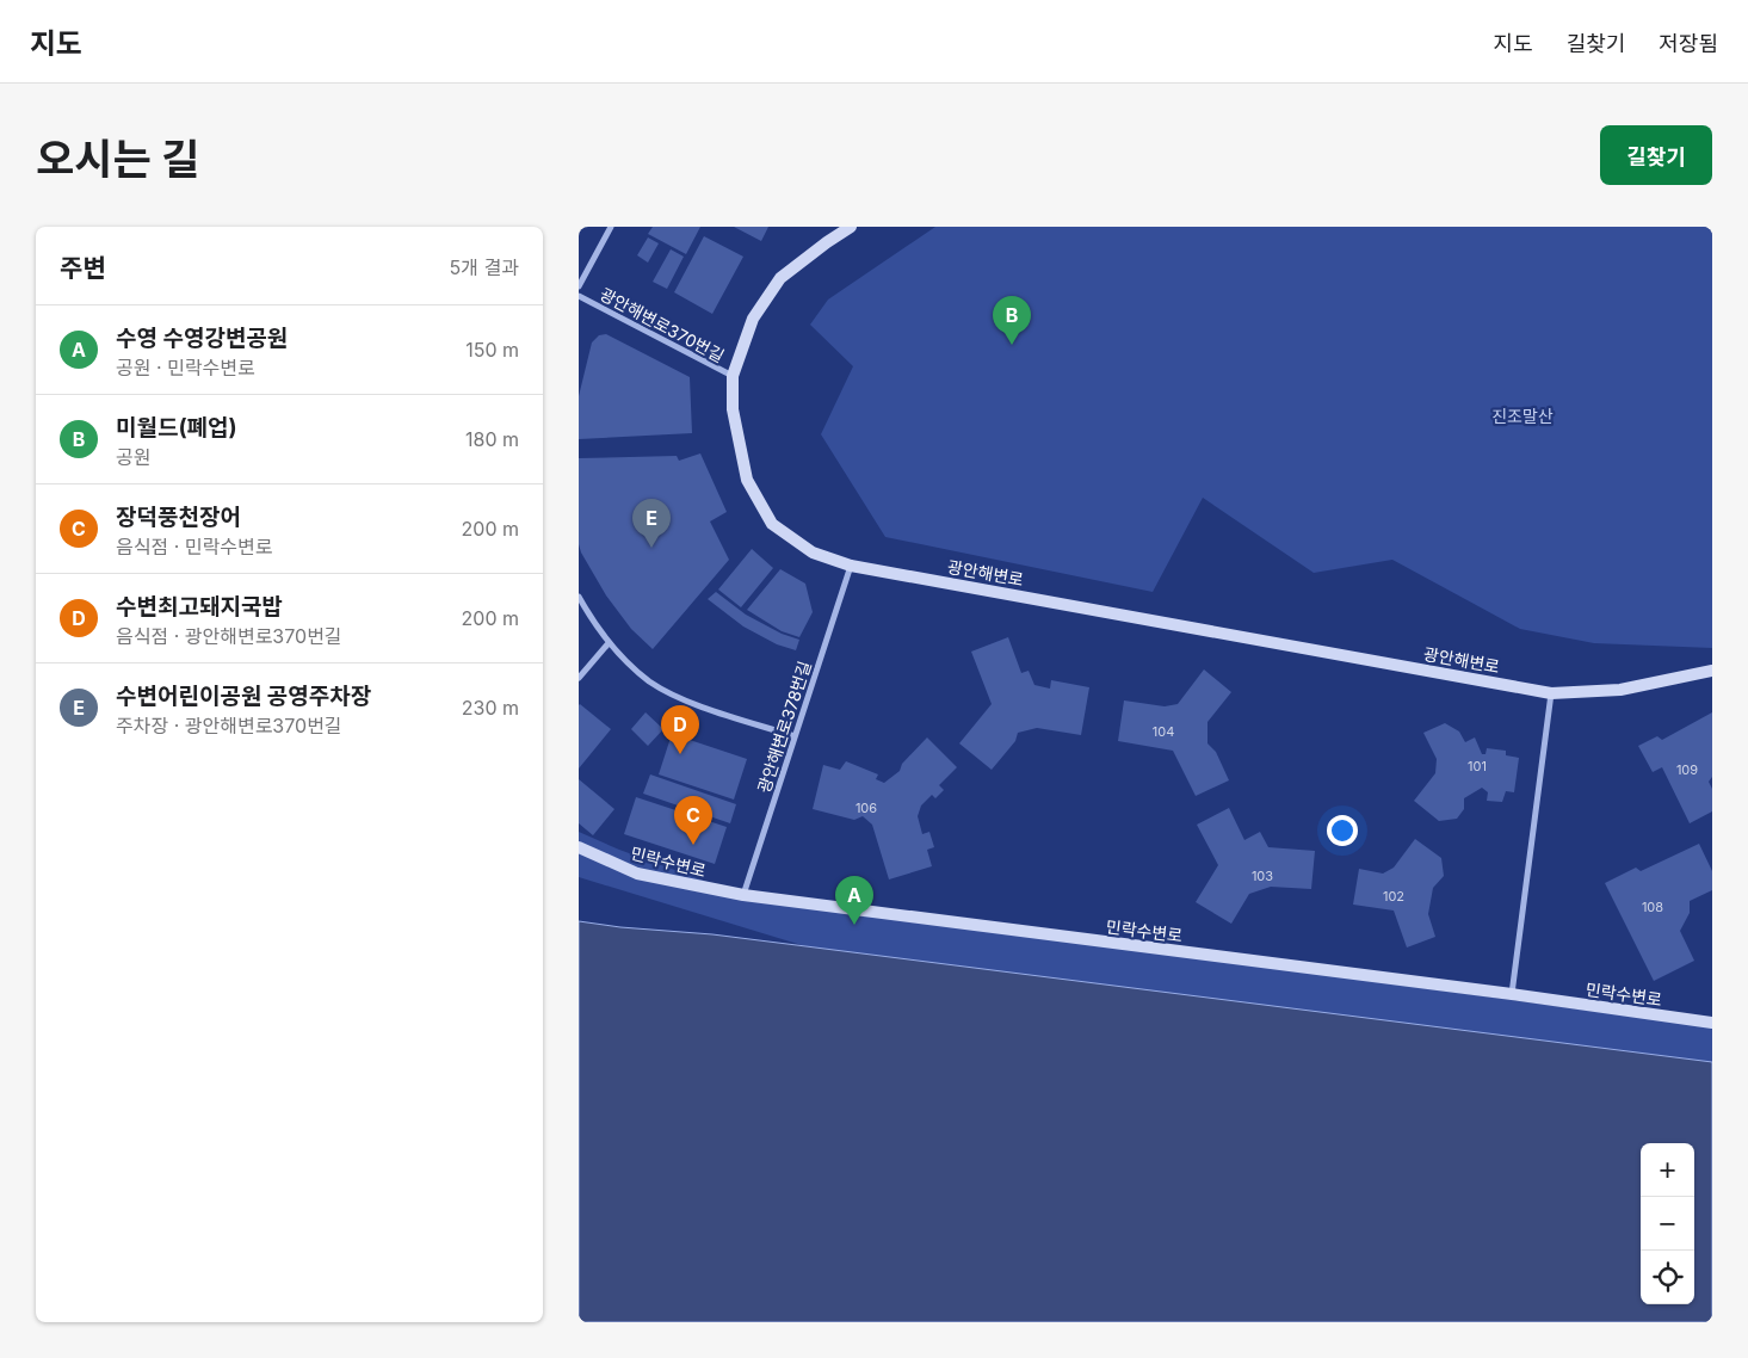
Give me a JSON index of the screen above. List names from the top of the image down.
{
  "streets": {
    "main road": ["광안해변로", "민락수변로"],
    "street": ["광안해변로370번길", "광안해변로378번길"]
  },
  "crossings": [
    ["광안해변로370번길", "광안해변로"],
    ["광안해변로", "광안해변로378번길"],
    ["광안해변로378번길", "민락수변로"]
  ],
  "parks": ["진조말산"],
  "house_numbers": [
    "104",
    "101",
    "109",
    "106",
    "103",
    "102",
    "108"
  ],
  "page": {
    "header": "지도",
    "nav": ["지도", "길찾기", "저장됨"],
    "title": "오시는 길",
    "buttons": "길찾기",
    "heading": ["주변", "5개 결과"],
    "pins": [
      "B",
      "E",
      "D",
      "C",
      "A"
    ],
    "list": [
      {
        "mark": "A",
        "name": "수영 수영강변공원",
        "note": "공원 · 민락수변로",
        "value": "150 m"
      },
      {
        "mark": "B",
        "name": "미월드(폐업)",
        "note": "공원",
        "value": "180 m"
      },
      {
        "mark": "C",
        "name": "장덕풍천장어",
        "note": "음식점 · 민락수변로",
        "value": "200 m"
      },
      {
        "mark": "D",
        "name": "수변최고돼지국밥",
        "note": "음식점 · 광안해변로370번길",
        "value": "200 m"
      },
      {
        "mark": "E",
        "name": "수변어린이공원 공영주차장",
        "note": "주차장 · 광안해변로370번길",
        "value": "230 m"
      }
    ],
    "map_buttons": ["+", "−"]
  }
}
